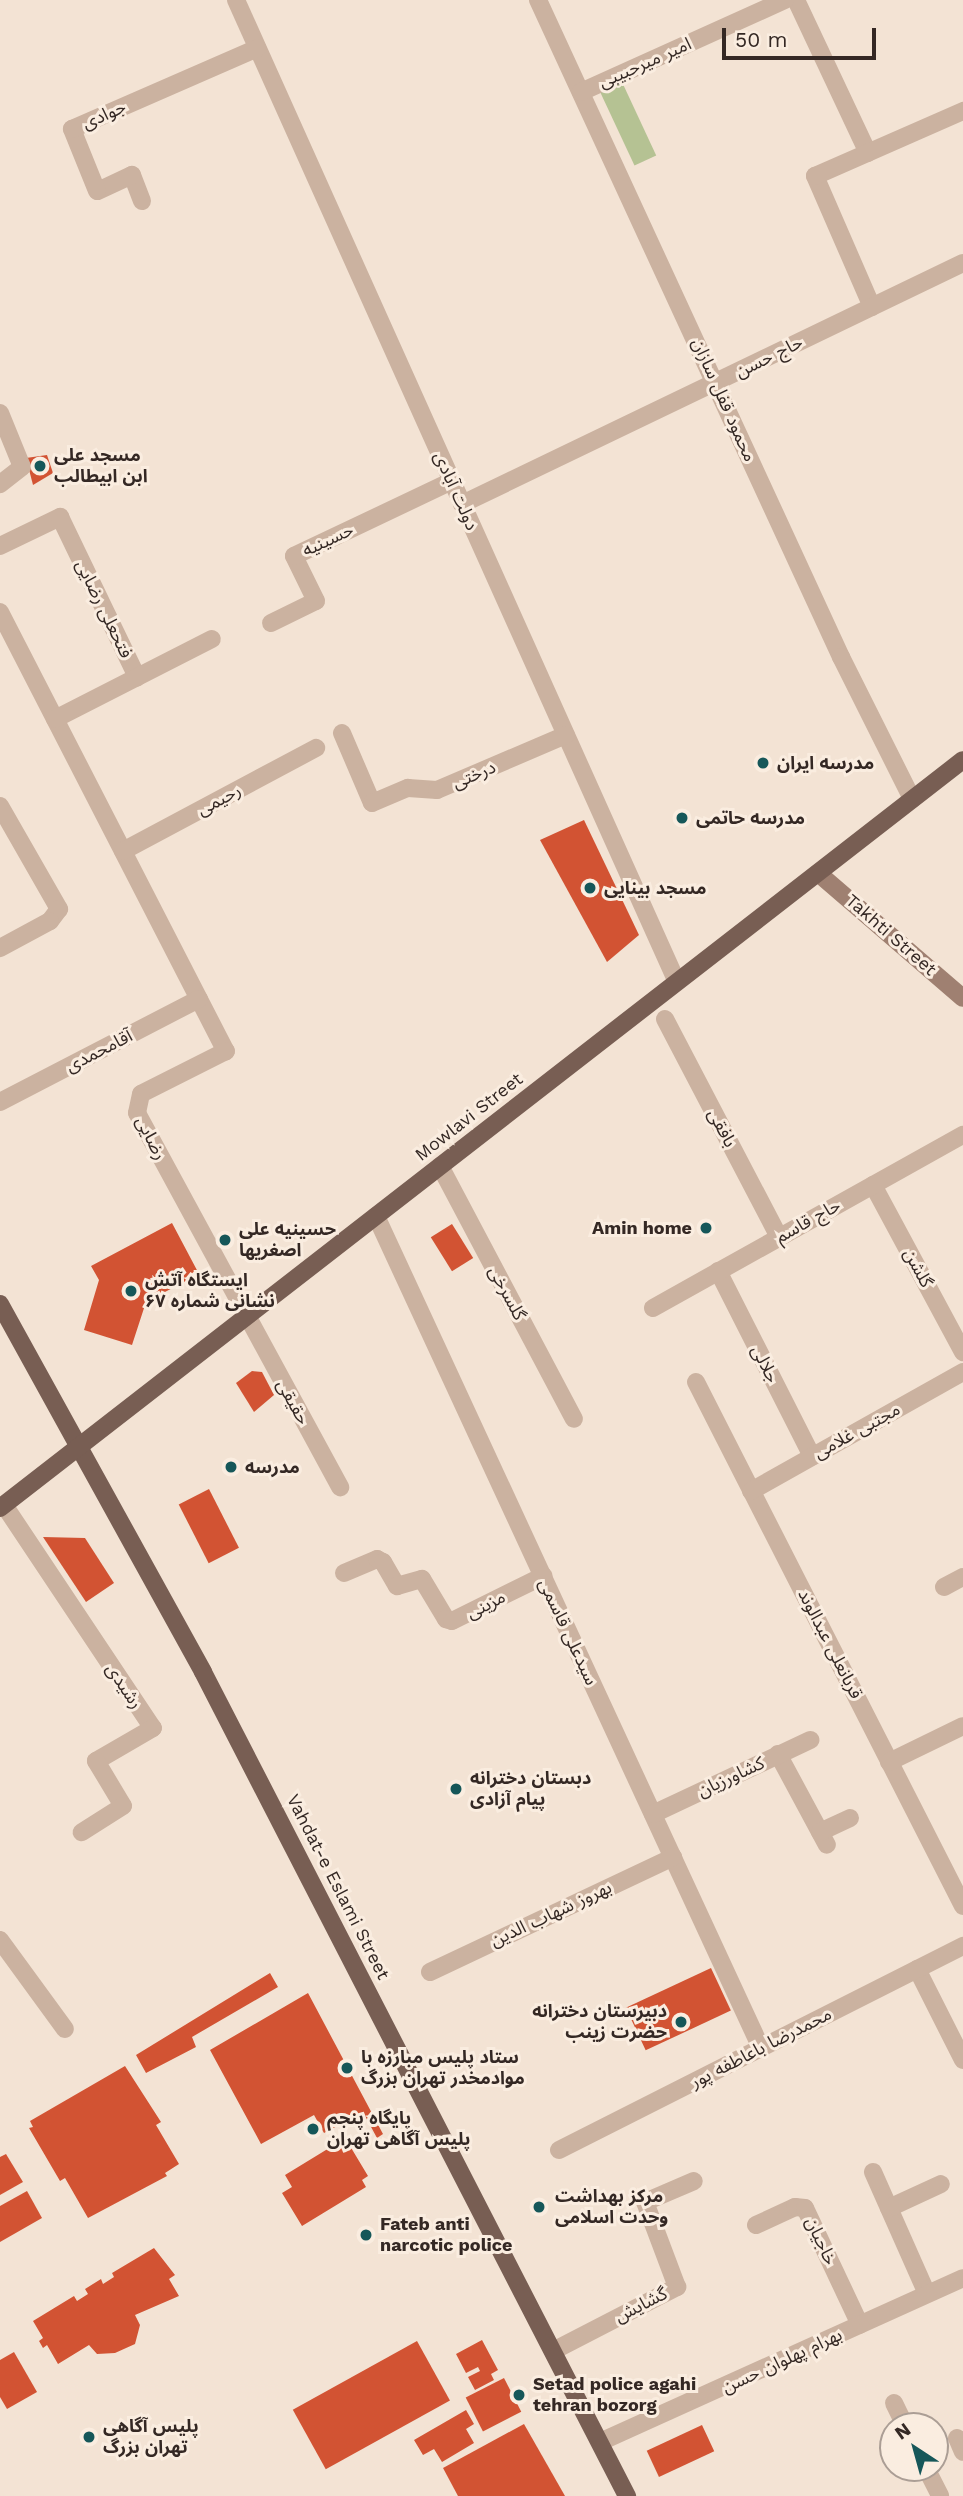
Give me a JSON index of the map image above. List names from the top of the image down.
{
  "streets": {
    "main road": ["Takhti Street", "Mowlavi Street", "Vahdat-e Eslami Street"],
    "street": [
      "امیر میرحبیبی",
      "جوادی",
      "حاج حسن",
      "محمود قفل سازان",
      "دولت آبادی",
      "حسینیه",
      "فتحعلی رضایی",
      "درختی",
      "رحیمی",
      "آقامحمدی",
      "بافقی",
      "رضایی",
      "حاج قاسم",
      "گلشن",
      "گلسرخی",
      "جلالی",
      "حقیقی",
      "مجتبی غلامی",
      "مزینی",
      "سیدعلی قاسمی",
      "قربانعلی عبدالوند",
      "رشیدی",
      "کشاورزیان",
      "بهروز شهاب الدین",
      "محمدرضا باعاطفه پور",
      "خاجیان",
      "گشایش",
      "بهرام پهلوان حسن"
    ]
  },
  "crossings": [
    ["امیر میرحبیبی", "محمود قفل سازان"],
    ["جوادی", "دولت آبادی"],
    ["حاج حسن", "محمود قفل سازان"],
    ["حاج حسن", "دولت آبادی"],
    ["محمود قفل سازان", "Mowlavi Street"],
    ["دولت آبادی", "حسینیه"],
    ["دولت آبادی", "درختی"],
    ["دولت آبادی", "Mowlavi Street"],
    ["Takhti Street", "Mowlavi Street"],
    ["آقامحمدی", "رضایی"],
    ["Mowlavi Street", "رضایی"],
    ["Mowlavi Street", "گلسرخی"],
    ["Mowlavi Street", "حقیقی"],
    ["Mowlavi Street", "سیدعلی قاسمی"],
    ["Mowlavi Street", "رشیدی"],
    ["Mowlavi Street", "Vahdat-e Eslami Street"],
    ["بافقی", "حاج قاسم"],
    ["رضایی", "حقیقی"],
    ["حاج قاسم", "گلشن"],
    ["حاج قاسم", "جلالی"],
    ["جلالی", "مجتبی غلامی"],
    ["مجتبی غلامی", "قربانعلی عبدالوند"],
    ["مزینی", "سیدعلی قاسمی"],
    ["سیدعلی قاسمی", "کشاورزیان"],
    ["سیدعلی قاسمی", "بهروز شهاب الدین"],
    ["سیدعلی قاسمی", "محمدرضا باعاطفه پور"],
    ["Vahdat-e Eslami Street", "گشایش"],
    ["Vahdat-e Eslami Street", "بهرام پهلوان حسن"],
    ["خاجیان", "بهرام پهلوان حسن"]
  ],
  "places": [
    "مسجد علی ابن ابیطالب",
    "مدرسه ایران",
    "مدرسه حاتمی",
    "مسجد بینایی",
    "Amin home",
    "حسینیه علی اصغریها",
    "ایستگاه آتش نشانی شماره ۶۷",
    "مدرسه",
    "دبستان دخترانه پیام آزادی",
    "دبیرستان دخترانه حضرت زینب",
    "ستاد پلیس مبارزه با موادمخدر تهران بزرگ",
    "پایگاه پنجم پلیس آگاهی تهران",
    "مرکز بهداشت وحدت اسلامی",
    "Fateb anti narcotic police",
    "Setad police agahi tehran bozorg",
    "پلیس آگاهی تهران بزرگ"
  ],
  "scale_bar": "50 m",
  "north": "top left"
}
